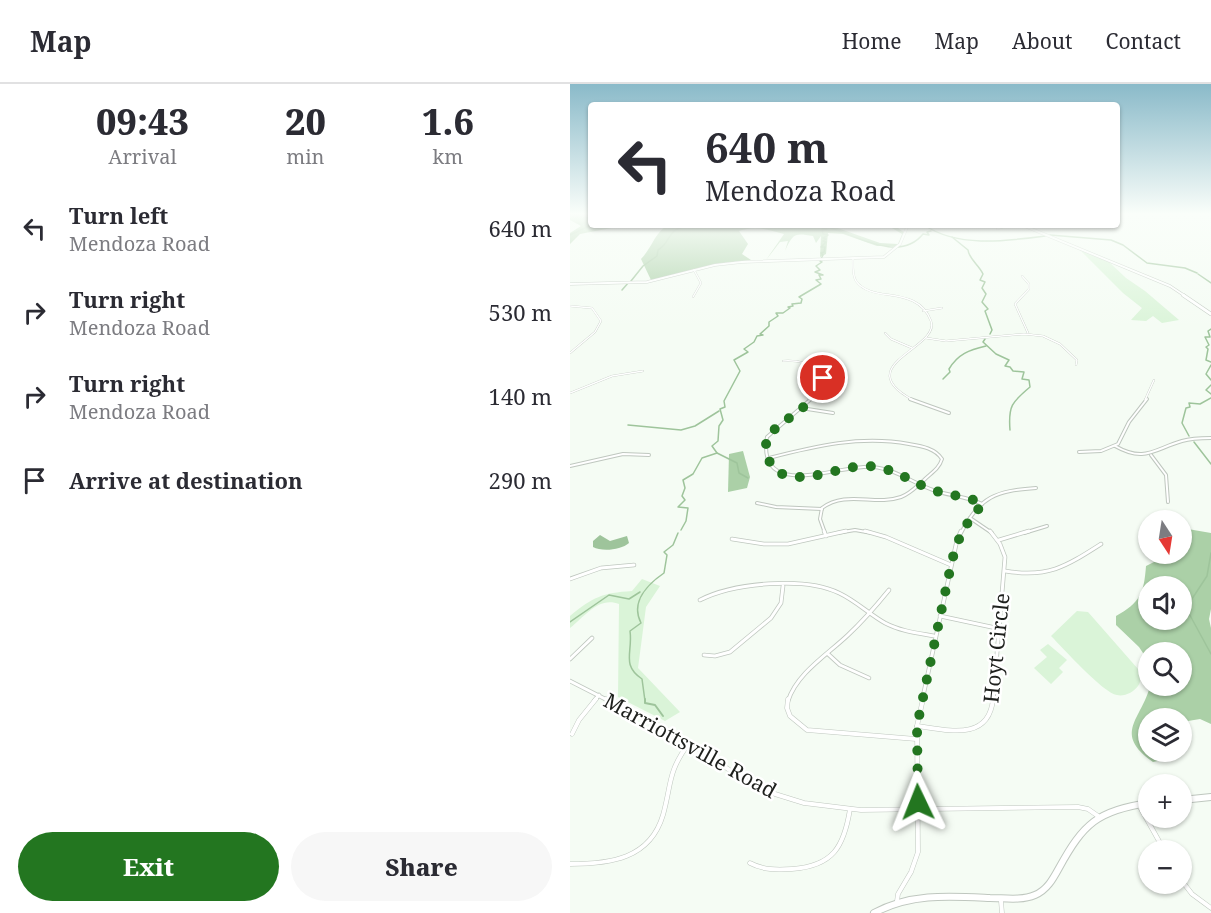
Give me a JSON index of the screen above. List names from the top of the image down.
{
  "streets": {
    "street": ["Hoyt Circle", "Marriottsville Road"]
  },
  "north": "bottom",
  "page": {
    "header": "Map",
    "nav": [
      "Home",
      "Map",
      "About",
      "Contact"
    ],
    "eta": [
      "09:43",
      "Arrival",
      "20",
      "min",
      "1.6",
      "km"
    ],
    "turn": ["640 m", "Mendoza Road"],
    "list": [
      {
        "name": "Turn left",
        "note": "Mendoza Road",
        "value": "640 m"
      },
      {
        "name": "Turn right",
        "note": "Mendoza Road",
        "value": "530 m"
      },
      {
        "name": "Turn right",
        "note": "Mendoza Road",
        "value": "140 m"
      },
      {
        "name": "Arrive at destination",
        "value": "290 m"
      }
    ],
    "map_buttons": ["+", "−"],
    "buttons": ["Exit", "Share"]
  }
}
